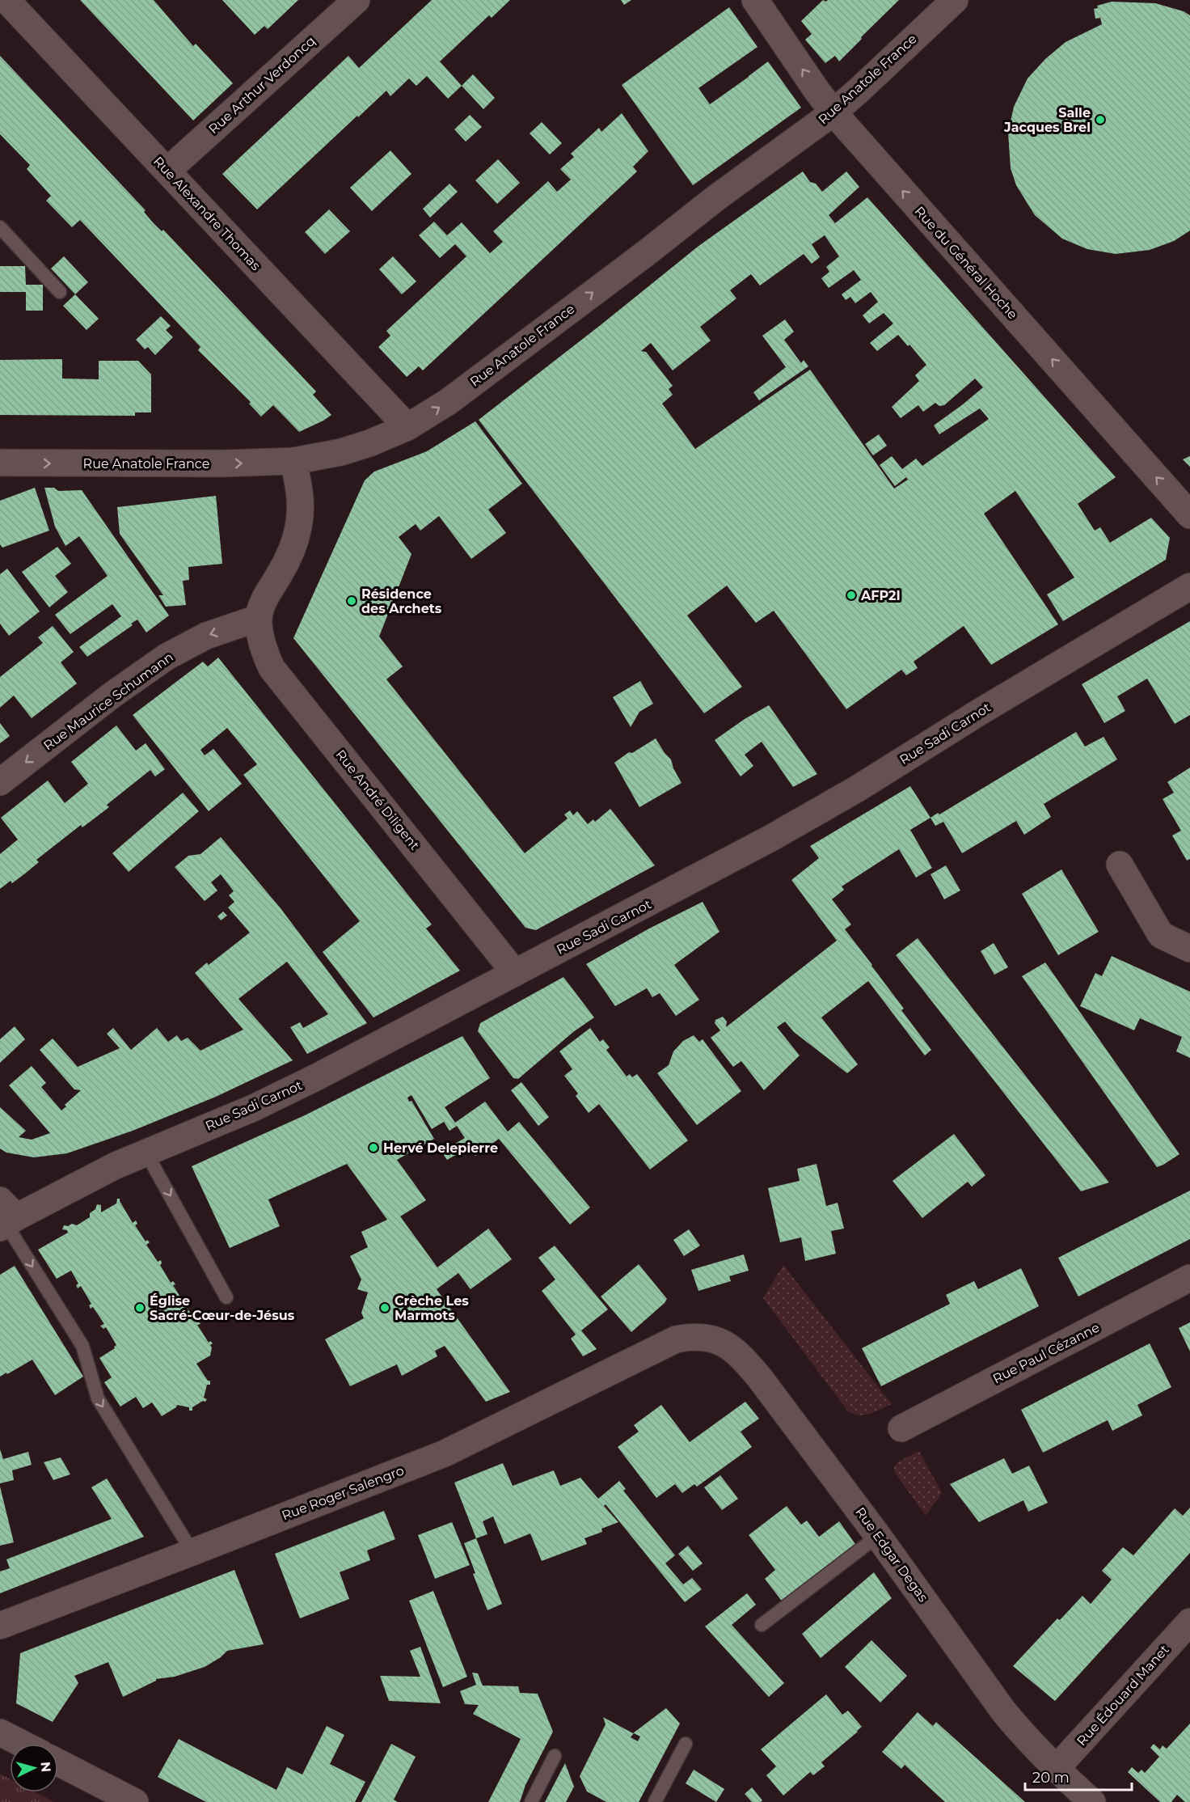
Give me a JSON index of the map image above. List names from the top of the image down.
{
  "streets": {
    "street": [
      "Rue Anatole France",
      "Rue Arthur Verdoncq",
      "Rue Alexandre Thomas",
      "Rue du Général Hoche",
      "Rue Maurice Schumann",
      "Rue Sadi Carnot",
      "Rue André Diligent",
      "Rue Paul Cézanne",
      "Rue Roger Salengro",
      "Rue Edgar Degas",
      "Rue Édouard Manet"
    ]
  },
  "crossings": [
    ["Rue Anatole France", "Rue Alexandre Thomas"],
    ["Rue Anatole France", "Rue du Général Hoche"],
    ["Rue Arthur Verdoncq", "Rue Alexandre Thomas"],
    ["Rue Maurice Schumann", "Rue André Diligent"],
    ["Rue Sadi Carnot", "Rue André Diligent"],
    ["Rue Roger Salengro", "Rue Edgar Degas"],
    ["Rue Edgar Degas", "Rue Édouard Manet"]
  ],
  "one_way": ["Rue Anatole France", "Rue du Général Hoche", "Rue Maurice Schumann"],
  "places": [
    "Salle Jacques Brel",
    "AFP2I",
    "Résidence des Archets",
    "Hervé Delepierre",
    "Église Sacré-Cœur-de-Jésus",
    "Crèche Les Marmots"
  ],
  "scale_bar": "20 m",
  "north": "right"
}
